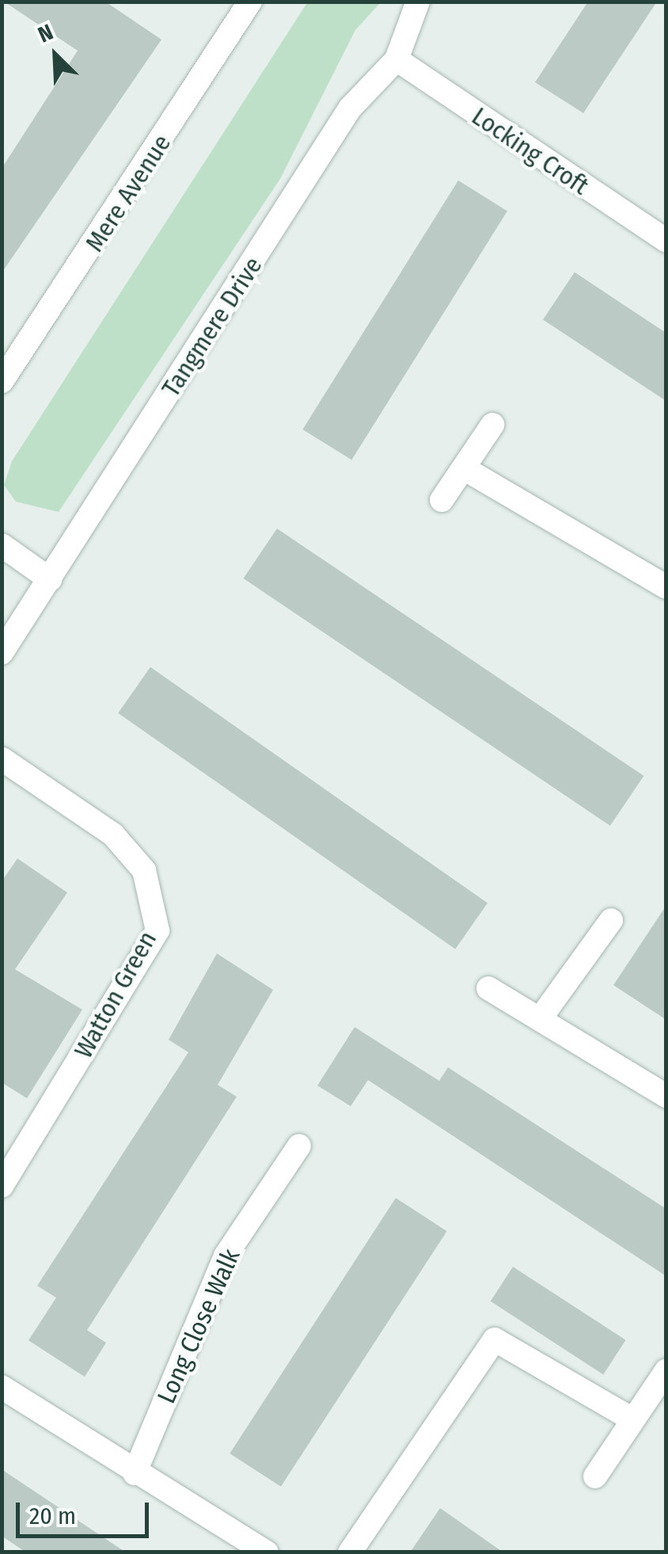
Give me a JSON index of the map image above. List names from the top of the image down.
{
  "streets": {
    "street": [
      "Locking Croft",
      "Mere Avenue",
      "Tangmere Drive",
      "Watton Green",
      "Long Close Walk"
    ]
  },
  "crossings": [
    ["Locking Croft", "Tangmere Drive"]
  ],
  "scale_bar": "20 m",
  "north": "top left"
}
